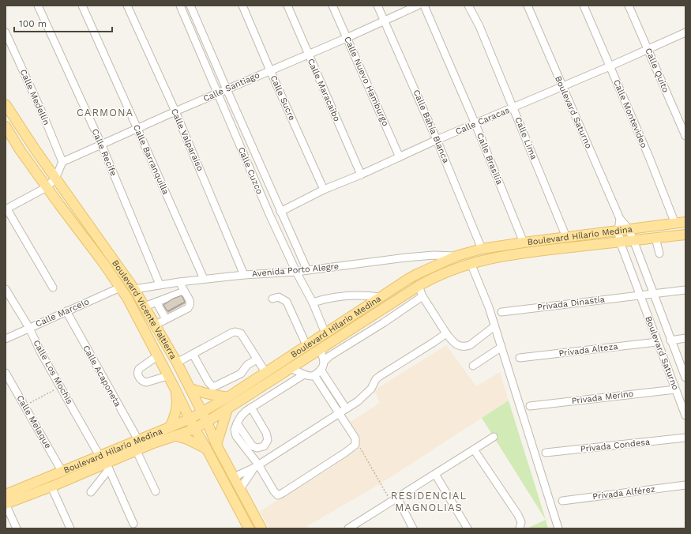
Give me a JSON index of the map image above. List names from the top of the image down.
{
  "streets": {
    "main road": ["Boulevard Hilario Medina", "Boulevard Vicente Valtierra"],
    "street": [
      "Calle Quito",
      "Calle Nuevo Hamburgo",
      "Calle Santiago",
      "Calle Maracaibo",
      "Calle Medellín",
      "Calle Sucre",
      "Boulevard Saturno",
      "Calle Montevideo",
      "Calle Caracas",
      "Calle Bahía Blanca",
      "Calle Lima",
      "Calle Valparaíso",
      "Calle Recife",
      "Calle Brasilia",
      "Calle Barranquilla",
      "Calle Cuzco",
      "Avenida Porto Alegre",
      "Privada Dinastía",
      "Calle Marcelo",
      "Privada Alteza",
      "Calle Los Mochis",
      "Calle Acaponeta",
      "Privada Merino",
      "Calle Melaque",
      "Privada Condesa",
      "Privada Alférez"
    ]
  },
  "crossings": [
    ["Calle Quito", "Calle Caracas"],
    ["Calle Nuevo Hamburgo", "Calle Santiago"],
    ["Calle Nuevo Hamburgo", "Calle Caracas"],
    ["Calle Santiago", "Calle Maracaibo"],
    ["Calle Santiago", "Calle Medellín"],
    ["Calle Santiago", "Calle Sucre"],
    ["Calle Santiago", "Calle Bahía Blanca"],
    ["Calle Santiago", "Calle Valparaíso"],
    ["Calle Santiago", "Calle Recife"],
    ["Calle Santiago", "Calle Barranquilla"],
    ["Calle Santiago", "Calle Cuzco"],
    ["Calle Maracaibo", "Calle Caracas"],
    ["Calle Sucre", "Calle Caracas"],
    ["Boulevard Saturno", "Calle Caracas"],
    ["Boulevard Saturno", "Boulevard Hilario Medina"],
    ["Boulevard Saturno", "Privada Dinastía"],
    ["Boulevard Saturno", "Privada Alteza"],
    ["Boulevard Saturno", "Privada Merino"],
    ["Calle Montevideo", "Calle Caracas"],
    ["Calle Montevideo", "Boulevard Hilario Medina"],
    ["Calle Caracas", "Calle Bahía Blanca"],
    ["Calle Caracas", "Calle Lima"],
    ["Calle Caracas", "Calle Brasilia"],
    ["Calle Caracas", "Calle Cuzco"],
    ["Calle Bahía Blanca", "Boulevard Hilario Medina"],
    ["Calle Lima", "Boulevard Hilario Medina"],
    ["Calle Valparaíso", "Avenida Porto Alegre"],
    ["Calle Recife", "Avenida Porto Alegre"],
    ["Calle Brasilia", "Boulevard Hilario Medina"],
    ["Calle Barranquilla", "Avenida Porto Alegre"],
    ["Calle Cuzco", "Boulevard Hilario Medina"],
    ["Calle Cuzco", "Avenida Porto Alegre"],
    ["Boulevard Hilario Medina", "Avenida Porto Alegre"],
    ["Boulevard Hilario Medina", "Boulevard Vicente Valtierra"],
    ["Boulevard Hilario Medina", "Calle Los Mochis"],
    ["Boulevard Hilario Medina", "Calle Acaponeta"],
    ["Boulevard Hilario Medina", "Calle Melaque"],
    ["Avenida Porto Alegre", "Boulevard Vicente Valtierra"],
    ["Boulevard Vicente Valtierra", "Calle Marcelo"],
    ["Calle Marcelo", "Calle Los Mochis"],
    ["Calle Marcelo", "Calle Acaponeta"]
  ],
  "districts": ["CARMONA", "RESIDENCIAL MAGNOLIAS"],
  "scale_bar": "100 m"
}
